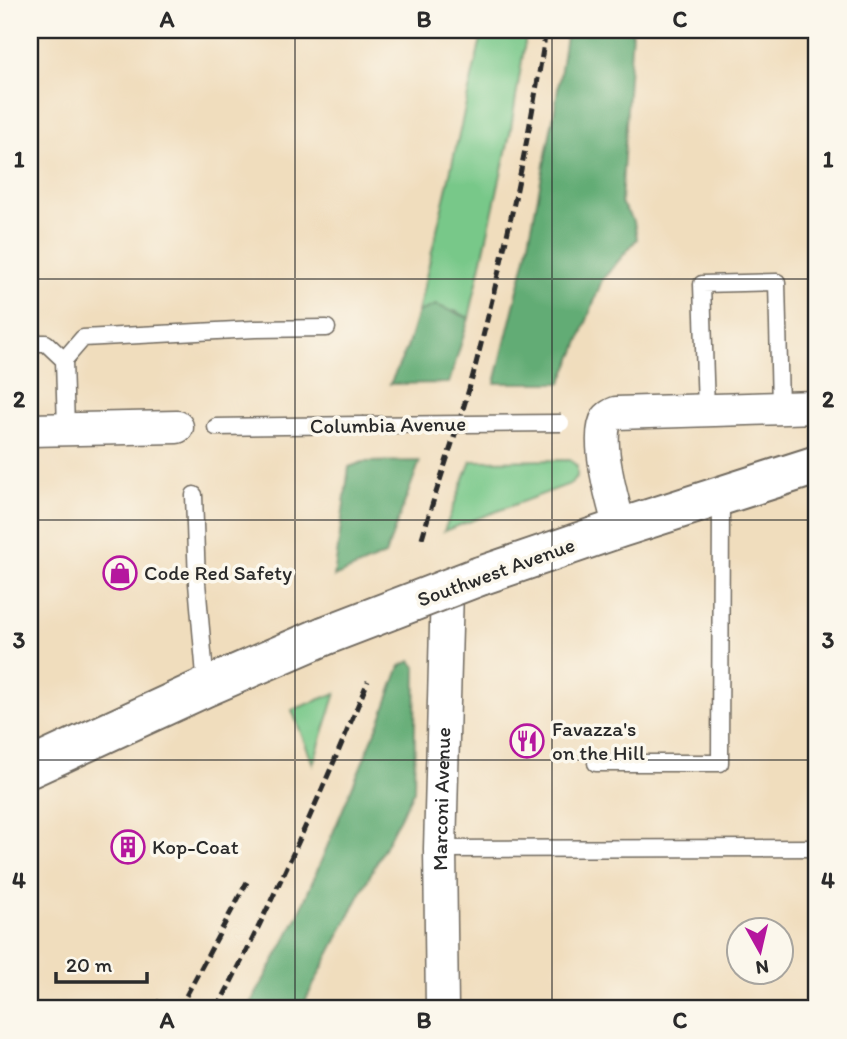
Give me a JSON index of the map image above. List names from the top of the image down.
{
  "streets": {
    "street": ["Southwest Avenue", "Marconi Avenue"],
    "lane": ["Columbia Avenue"]
  },
  "crossings": [
    ["Southwest Avenue", "Marconi Avenue"]
  ],
  "places": {
    "shop": ["Code Red Safety"],
    "restaurant": ["Favazza's on the Hill"],
    "building": ["Kop-Coat"]
  },
  "scale_bar": "20 m",
  "north": "bottom",
  "grid": {
    "columns": ["A", "B", "C"],
    "rows": [
      "1",
      "2",
      "3",
      "4"
    ]
  }
}
